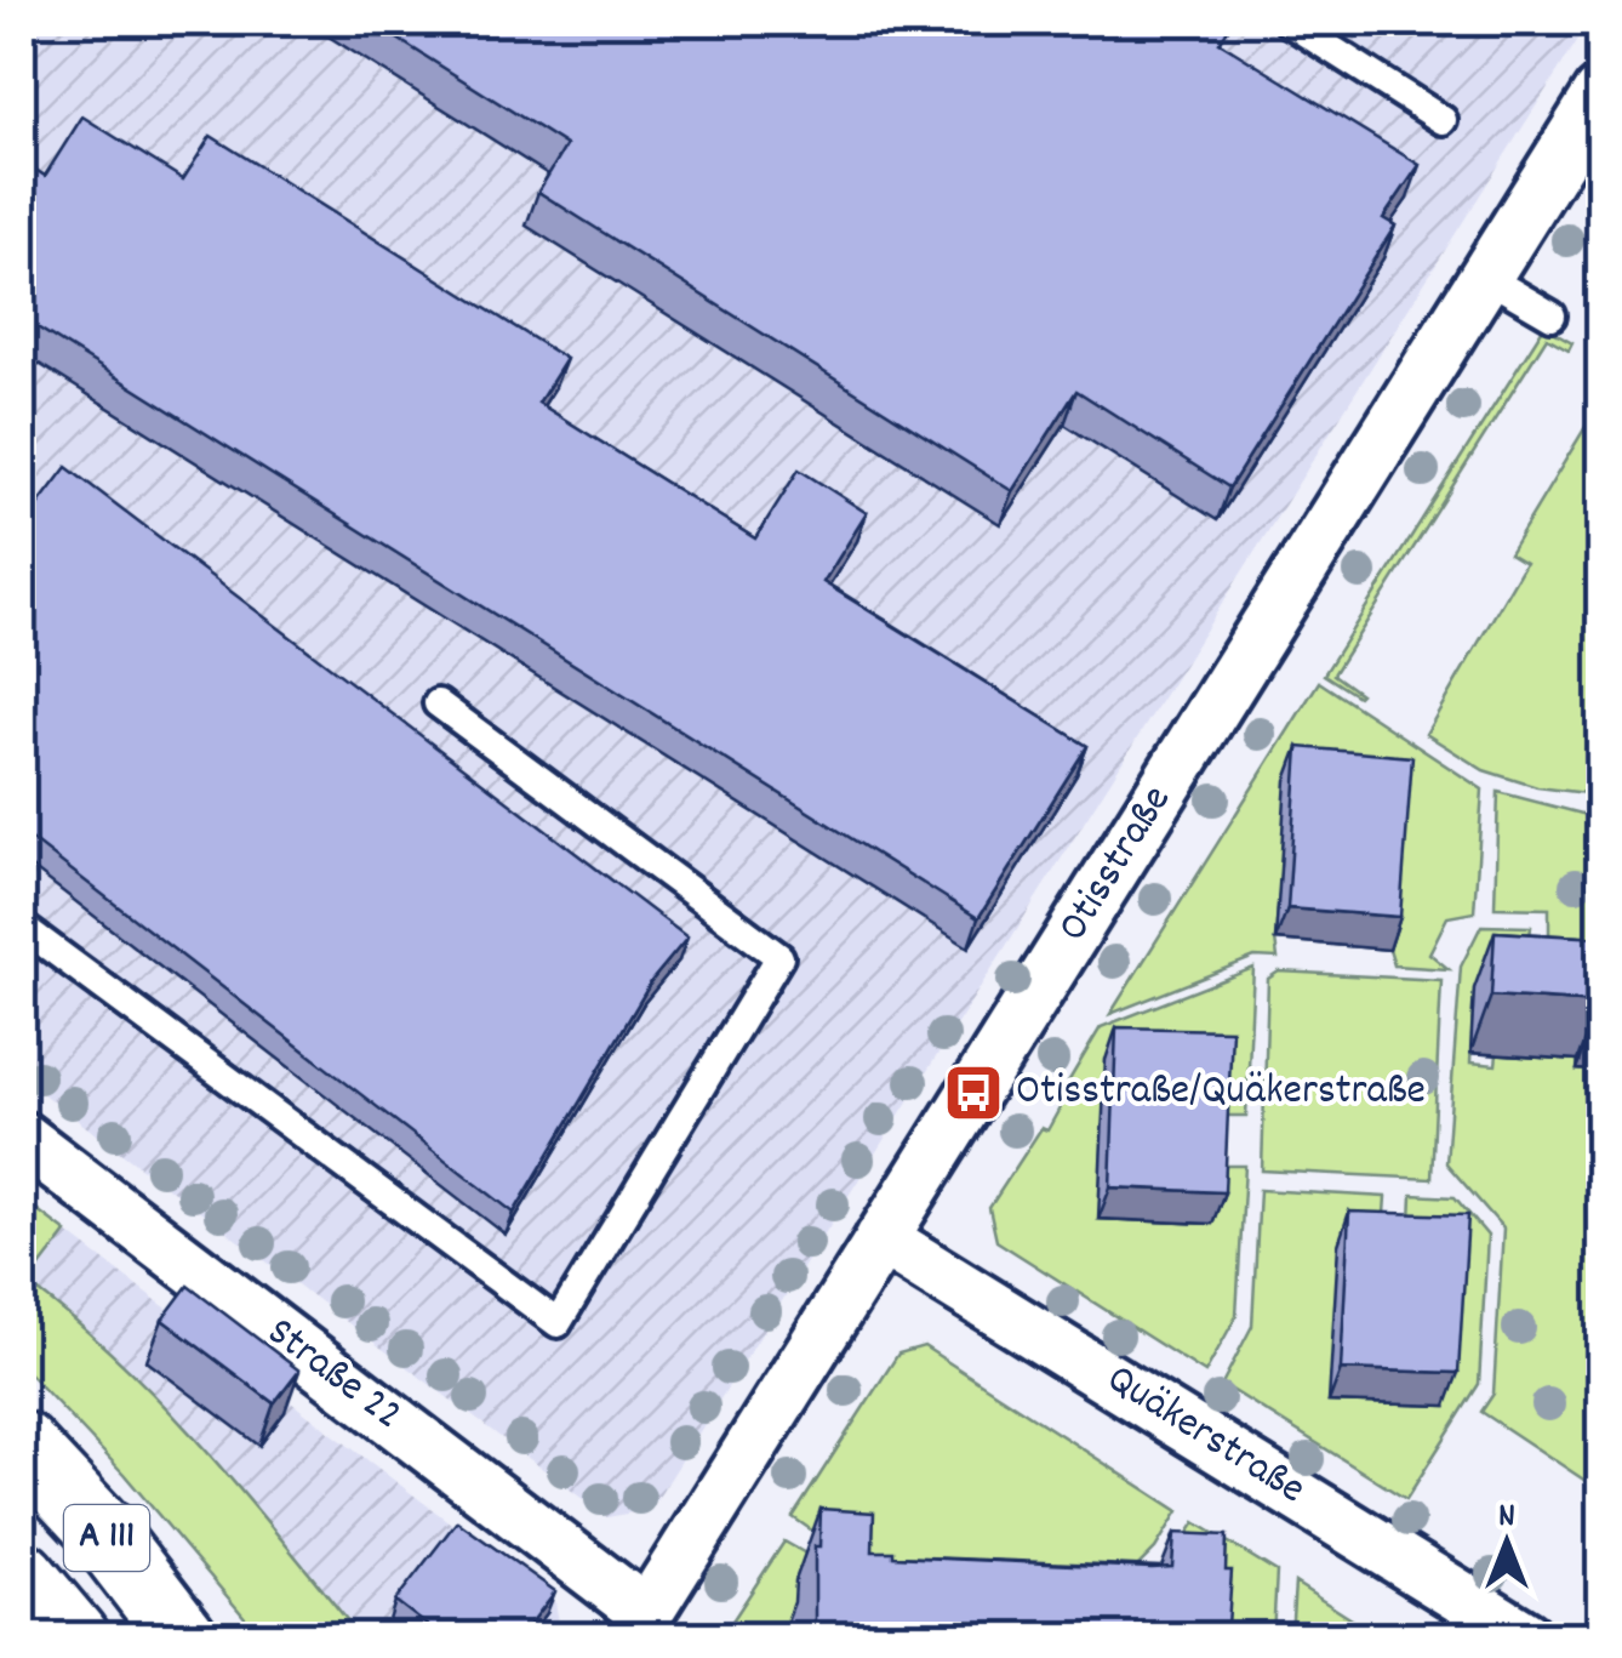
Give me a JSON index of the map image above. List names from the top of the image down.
{
  "streets": {
    "highway": ["A 111"],
    "street": ["Otisstraße", "Straße 22", "Quäkerstraße"]
  },
  "crossings": [
    ["Otisstraße", "Straße 22"],
    ["Otisstraße", "Quäkerstraße"]
  ],
  "places": {
    "bus stop": ["Otisstraße/Quäkerstraße"]
  },
  "north": "top"
}
